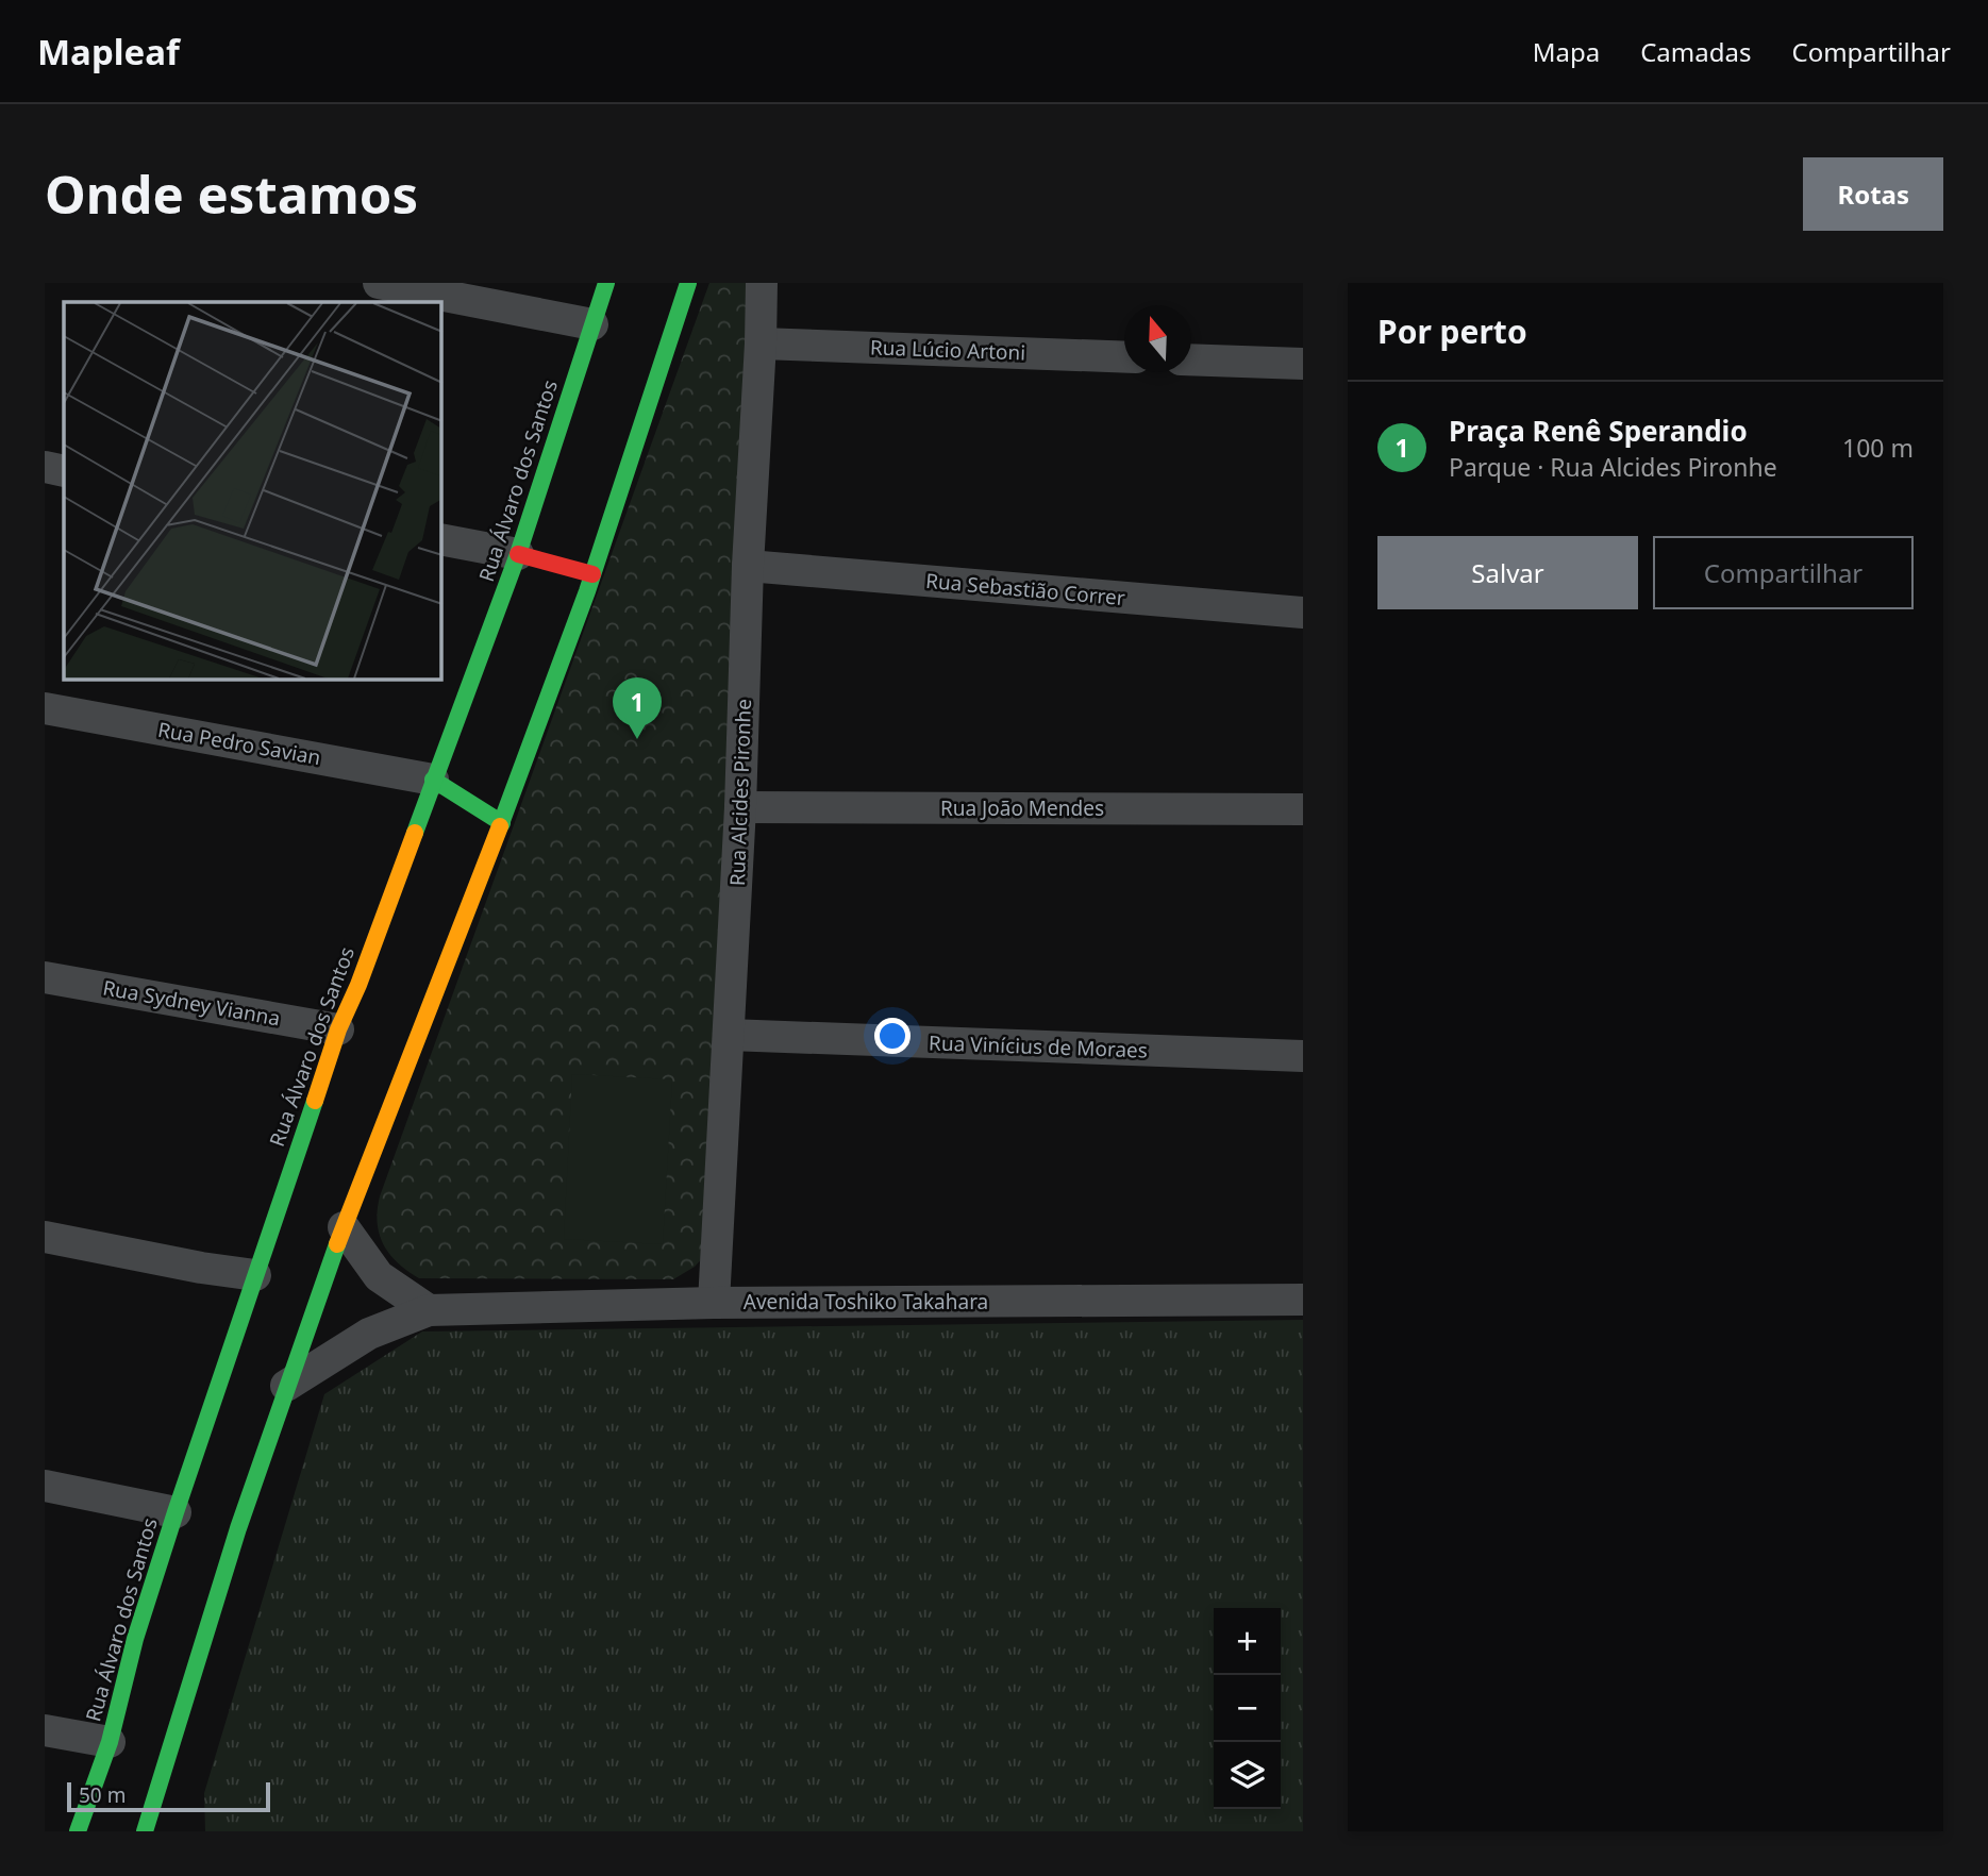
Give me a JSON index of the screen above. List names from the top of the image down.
{
  "streets": {
    "main road": ["Rua Álvaro dos Santos"],
    "street": [
      "Rua Lúcio Artoni",
      "Rua Sebastião Correr",
      "Rua Pedro Savian",
      "Rua Alcides Pironhe",
      "Rua João Mendes",
      "Rua Sydney Vianna",
      "Rua Vinícius de Moraes",
      "Avenida Toshiko Takahara"
    ]
  },
  "crossings": [
    ["Rua Lúcio Artoni", "Rua Alcides Pironhe"],
    ["Rua Álvaro dos Santos", "Rua Pedro Savian"],
    ["Rua Álvaro dos Santos", "Rua Sydney Vianna"],
    ["Rua Sebastião Correr", "Rua Alcides Pironhe"],
    ["Rua Alcides Pironhe", "Rua João Mendes"],
    ["Rua Alcides Pironhe", "Rua Vinícius de Moraes"],
    ["Rua Alcides Pironhe", "Avenida Toshiko Takahara"]
  ],
  "scale_bar": "50 m",
  "north": "top",
  "page": {
    "header": "Mapleaf",
    "nav": ["Mapa", "Camadas", "Compartilhar"],
    "buttons": [
      "Rotas",
      ["Salvar", "Compartilhar"]
    ],
    "title": "Onde estamos",
    "heading": "Por perto",
    "list": [
      {
        "mark": "1",
        "name": "Praça Renê Sperandio",
        "note": "Parque · Rua Alcides Pironhe",
        "value": "100 m"
      }
    ],
    "pins": "1",
    "map_buttons": ["+", "−"],
    "scale": "50 m"
  }
}
